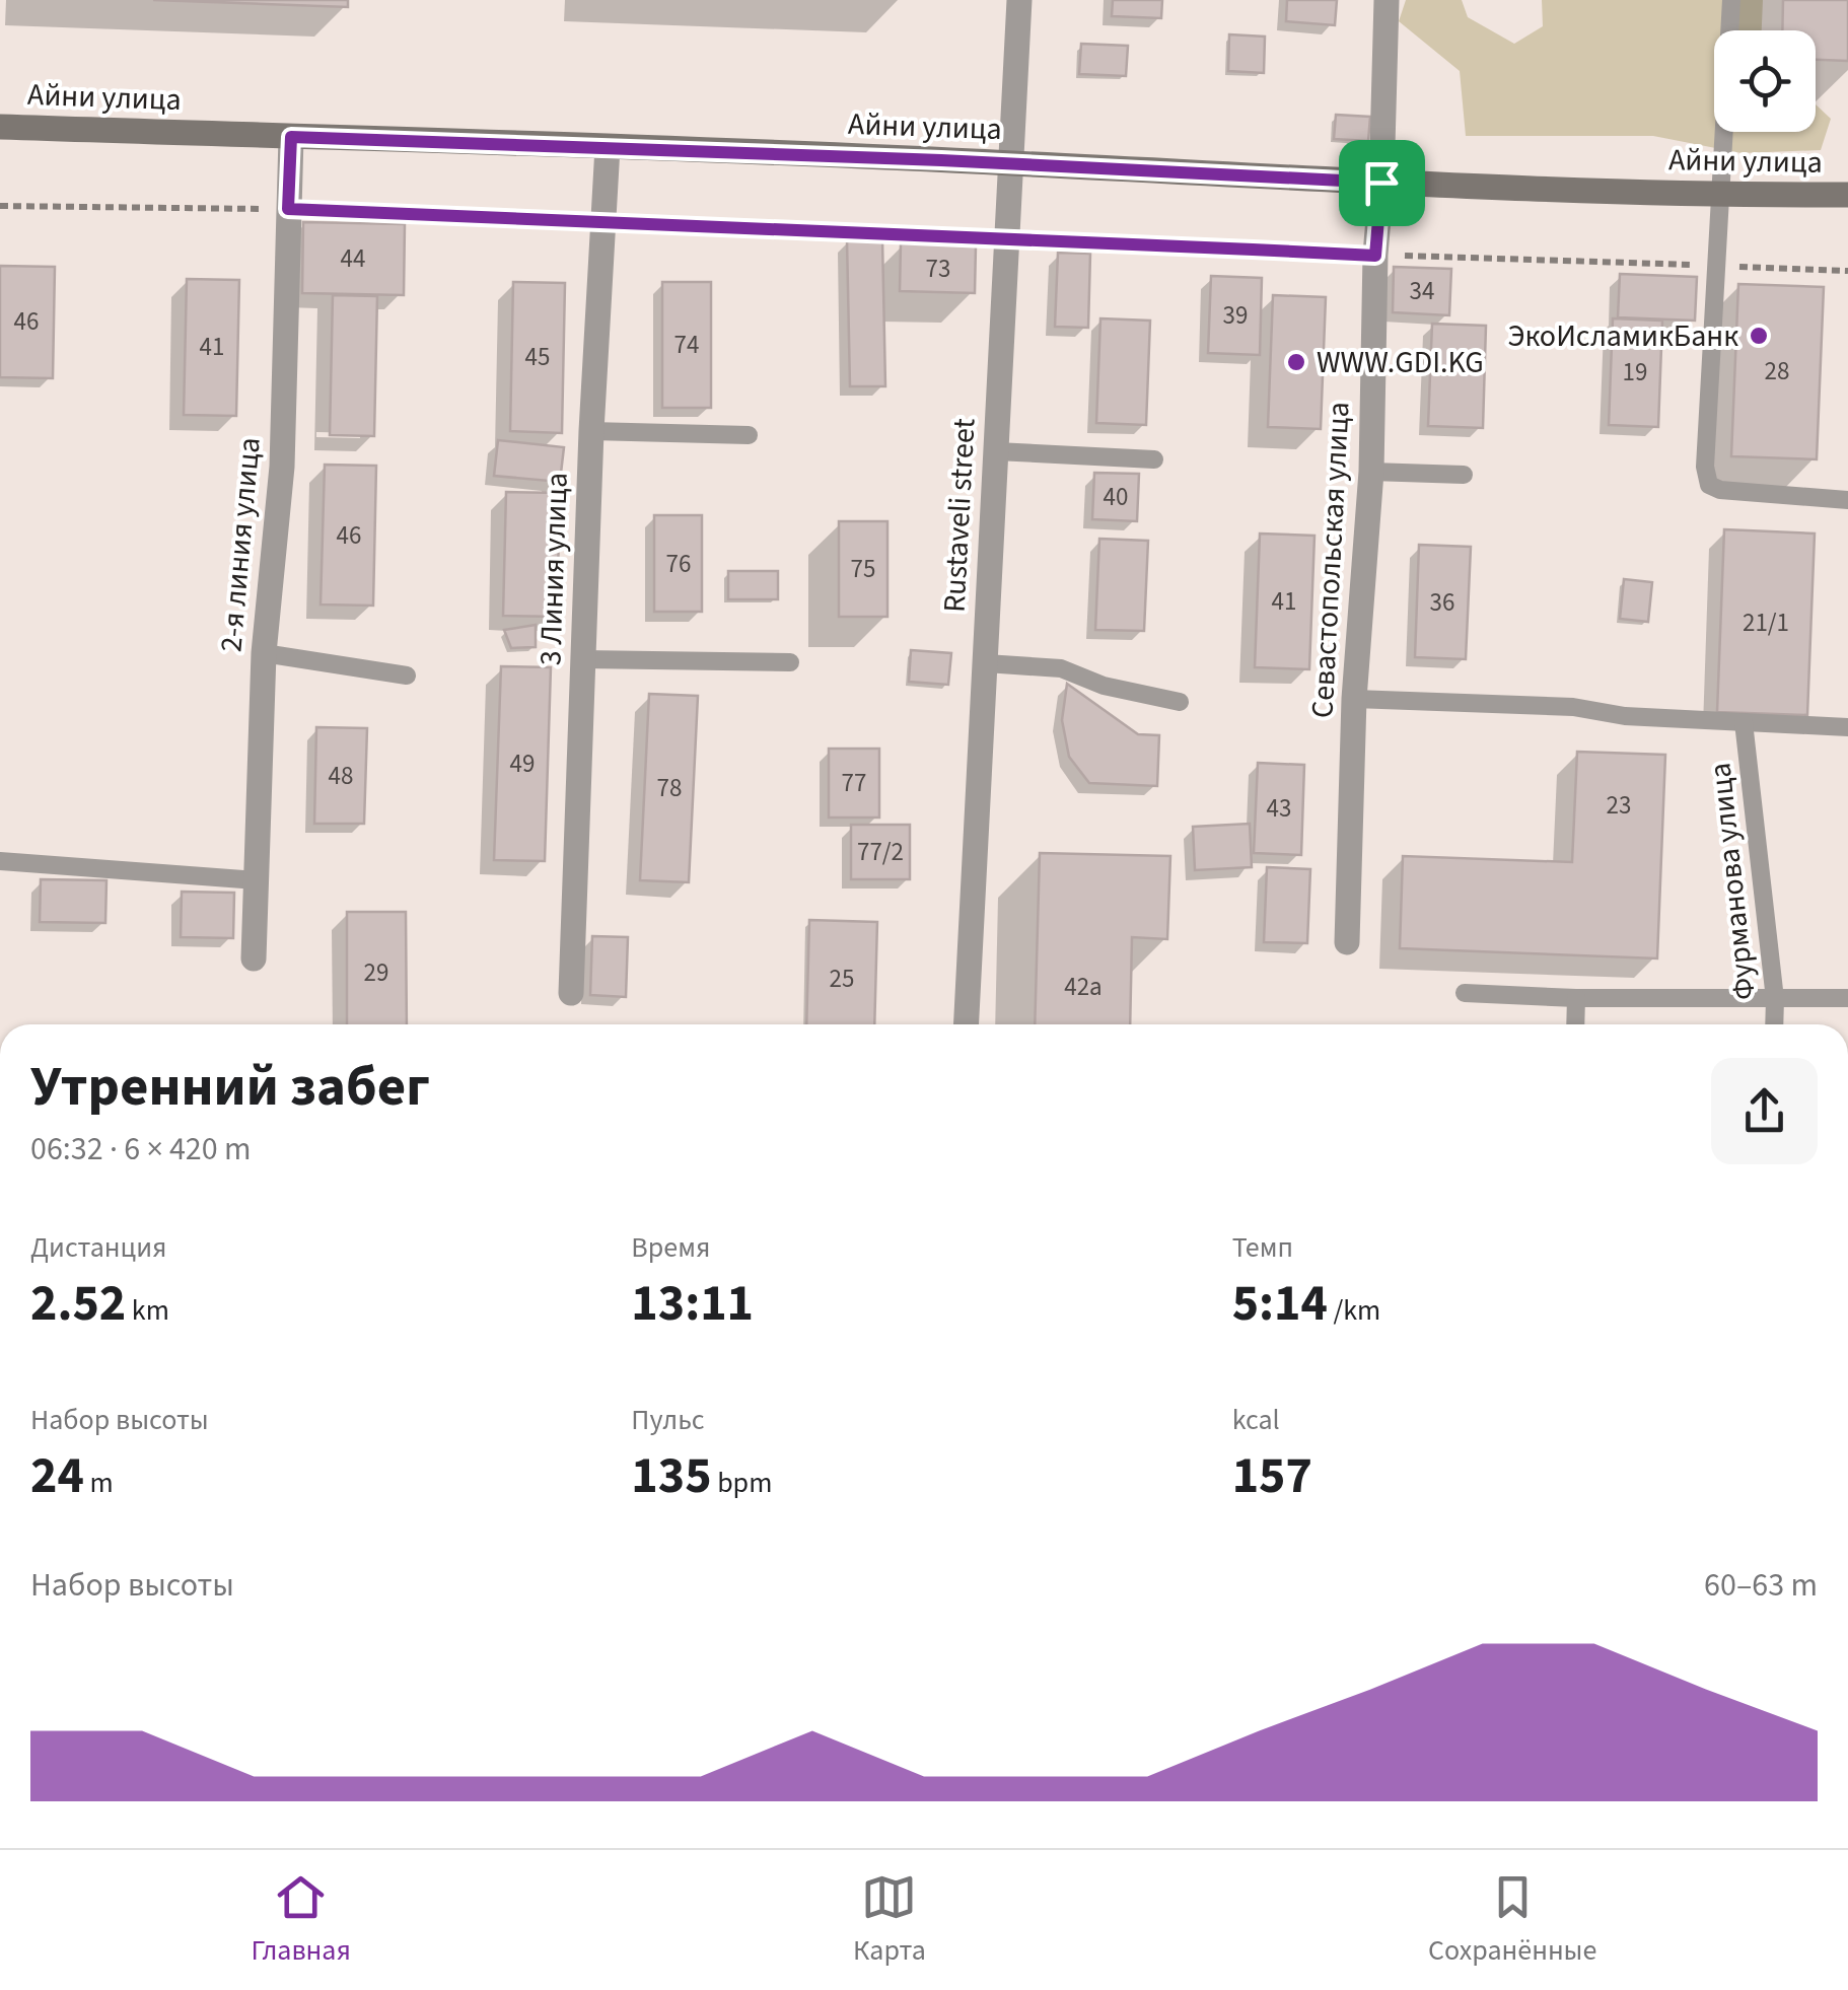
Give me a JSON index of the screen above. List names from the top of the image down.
{
  "streets": {
    "street": [
      "Айни улица",
      "Rustaveli street",
      "2-я линия улица",
      "Севастопольская улица",
      "3 Линия улица"
    ],
    "lane": ["Фурманова улица"]
  },
  "crossings": [
    ["Айни улица", "Rustaveli street"],
    ["Айни улица", "2-я линия улица"],
    ["Айни улица", "Севастопольская улица"],
    ["Айни улица", "3 Линия улица"]
  ],
  "places": ["ЭкоИсламикБанк", "WWW.GDI.KG"],
  "house_numbers": [
    "44",
    "73",
    "34",
    "39",
    "46",
    "74",
    "41",
    "45",
    "28",
    "19",
    "40",
    "46",
    "76",
    "75",
    "41",
    "36",
    "21/1",
    "49",
    "48",
    "77",
    "78",
    "23",
    "43",
    "77/2",
    "29",
    "25",
    "42а"
  ],
  "page": {
    "heading": ["Утренний забег", "06:32 · 6 × 420 m"],
    "stats": [
      ["Дистанция", "2.52 km"],
      ["Время", "13:11"],
      ["Темп", "5:14 /km"],
      ["Набор высоты", "24 m"],
      ["Пульс", "135 bpm"],
      ["kcal", "157"]
    ],
    "chart": ["Набор высоты", "60–63 m"],
    "tabs": ["Главная", "Карта", "Сохранённые"]
  }
}
